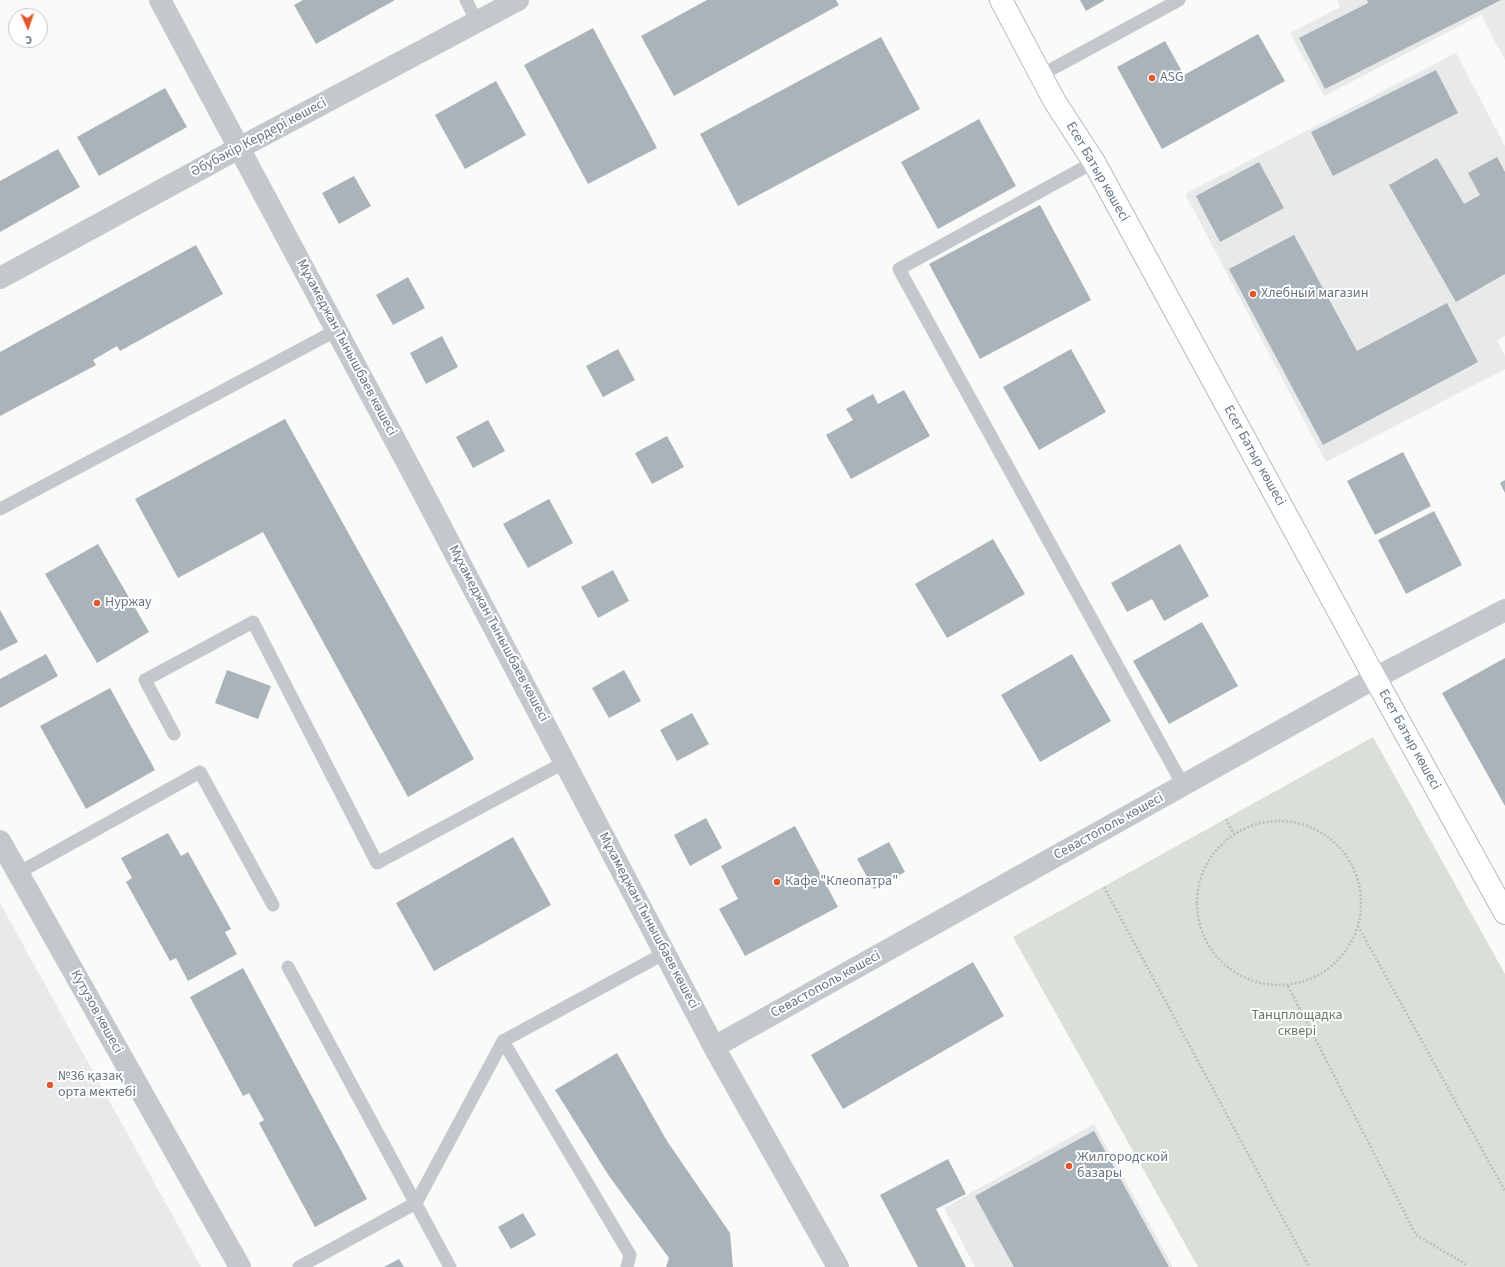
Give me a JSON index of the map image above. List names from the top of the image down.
{
  "streets": {
    "street": [
      "Әбубәкір Кердері көшесі",
      "Есет Батыр көшесі",
      "Мұхамеджан Тынышбаев көшесі",
      "Севастополь көшесі",
      "Кутузов көшесі"
    ]
  },
  "crossings": [
    ["Әбубәкір Кердері көшесі", "Мұхамеджан Тынышбаев көшесі"],
    ["Есет Батыр көшесі", "Севастополь көшесі"],
    ["Мұхамеджан Тынышбаев көшесі", "Севастополь көшесі"]
  ],
  "parks": ["Танцплощадка сквері"],
  "places": [
    "ASG",
    "Хлебный магазин",
    "Нуржау",
    "Кафе \"Клеопатра\"",
    "№36 қазақ орта мектебі",
    "Жилгородской базары"
  ],
  "north": "bottom"
}
